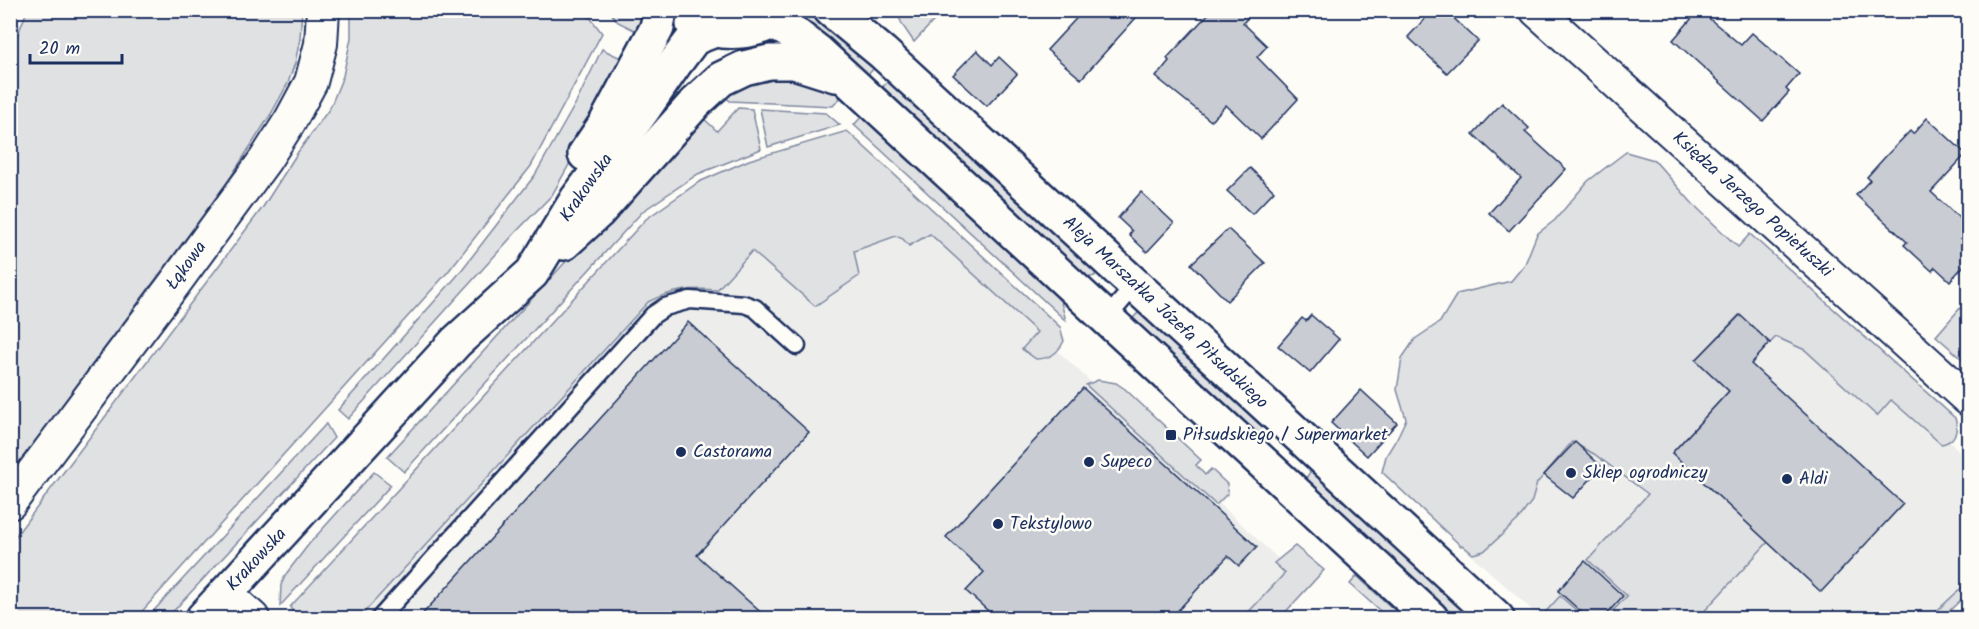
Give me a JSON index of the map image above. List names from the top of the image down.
{
  "streets": {
    "street": [
      "Krakowska",
      "Księdza Jerzego Popiełuszki",
      "Łąkowa",
      "Aleja Marszałka Józefa Piłsudskiego"
    ]
  },
  "places": {
    "transit": ["Piłsudskiego / Supermarket"],
    "other": [
      "Castorama",
      "Supeco",
      "Sklep ogrodniczy",
      "Aldi",
      "Tekstylowo"
    ]
  },
  "scale_bar": "20 m"
}
